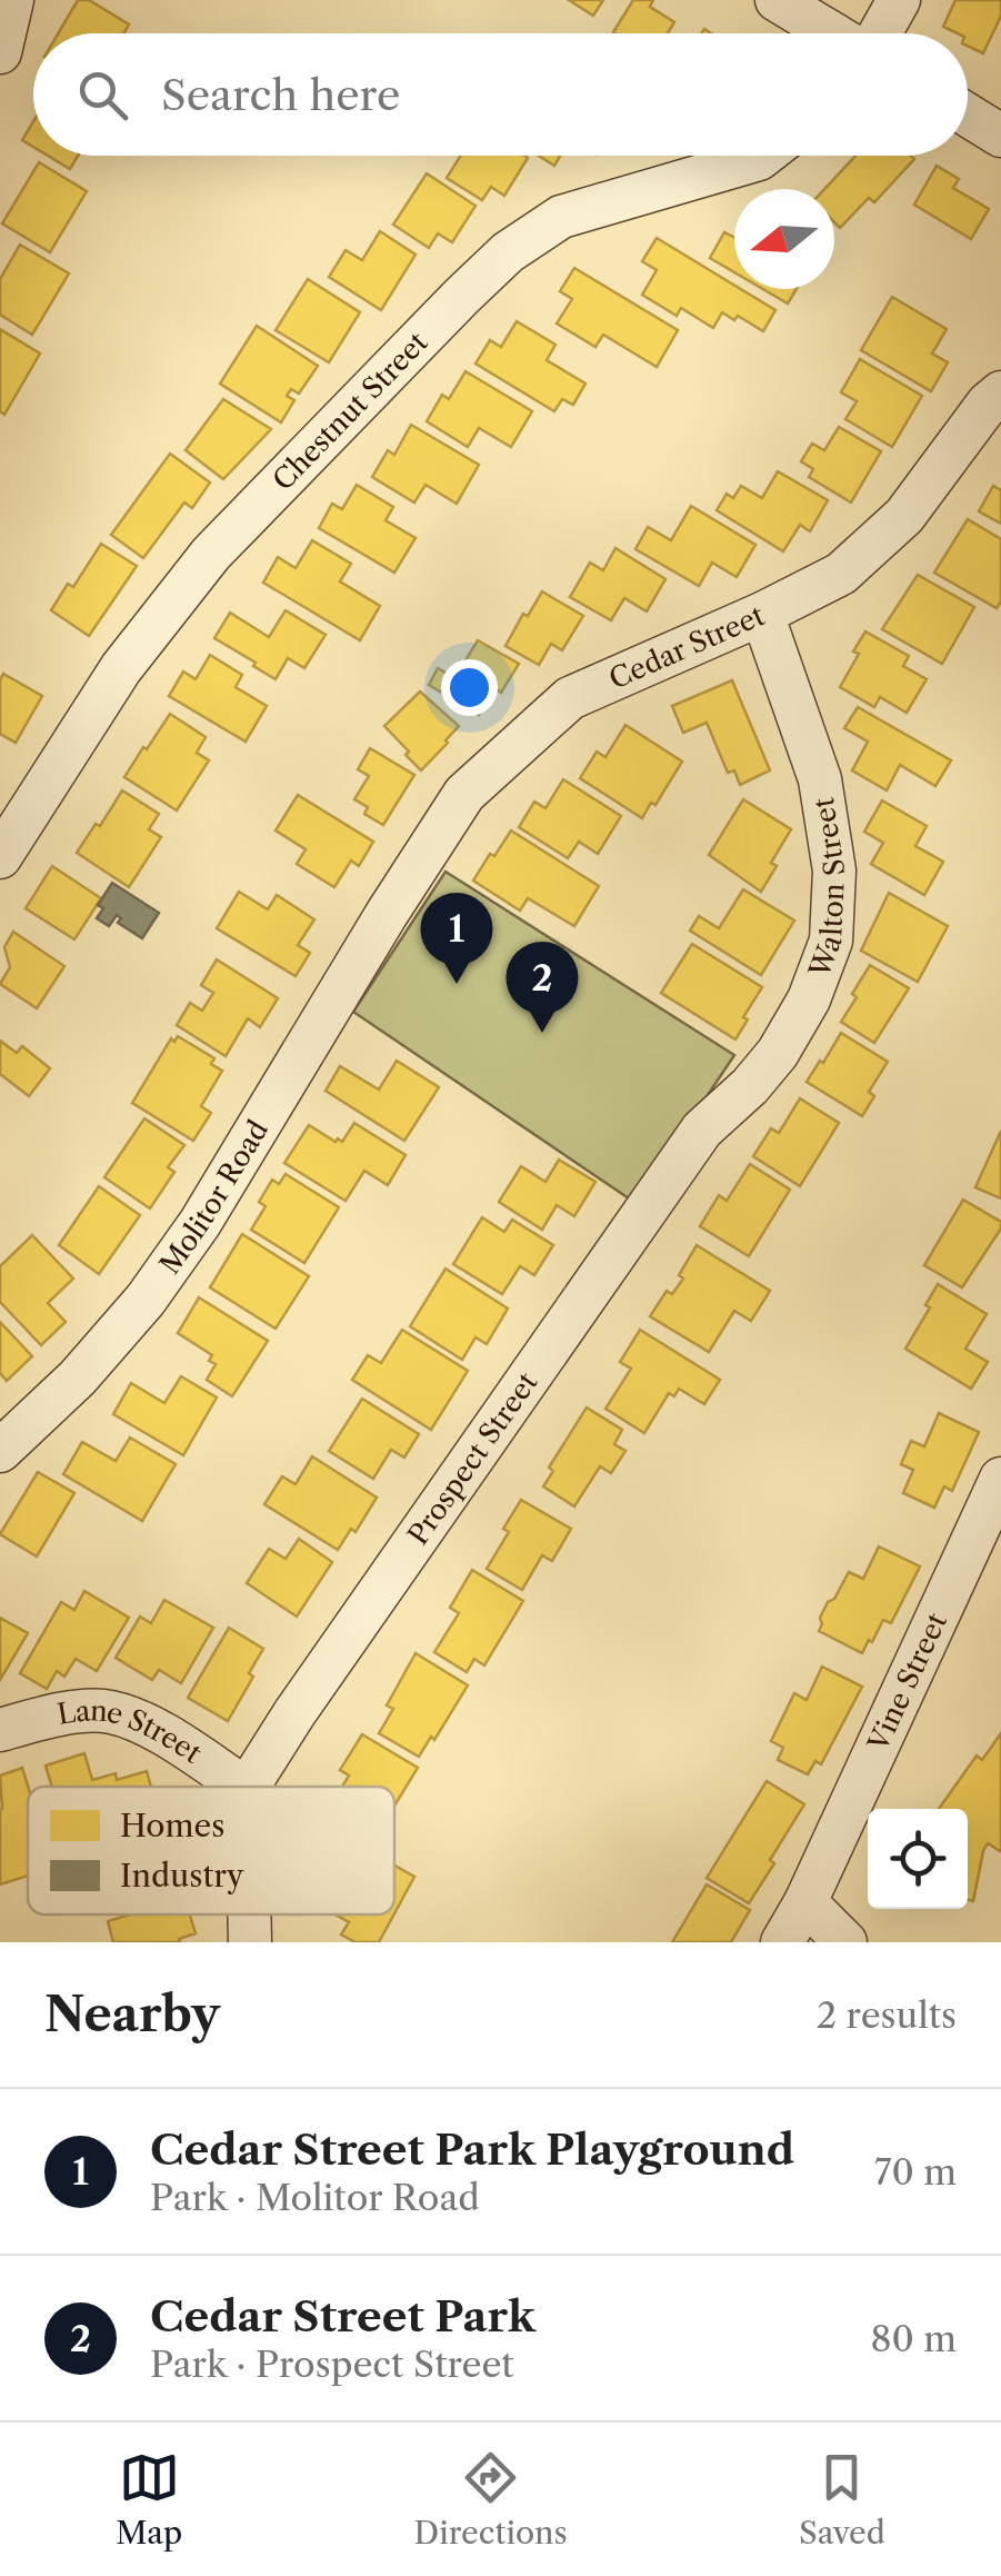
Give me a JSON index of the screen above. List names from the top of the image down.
{
  "streets": {
    "street": [
      "Chestnut Street",
      "Cedar Street",
      "Walton Street",
      "Molitor Road",
      "Prospect Street",
      "Vine Street",
      "Lane Street"
    ]
  },
  "crossings": [
    ["Cedar Street", "Walton Street"],
    ["Cedar Street", "Molitor Road"],
    ["Walton Street", "Prospect Street"]
  ],
  "legend": ["Homes", "Industry"],
  "north": "left",
  "page": {
    "search": "Search here",
    "pins": ["1", "2"],
    "heading": ["Nearby", "2 results"],
    "list": [
      {
        "mark": "1",
        "name": "Cedar Street Park Playground",
        "note": "Park · Molitor Road",
        "value": "70 m"
      },
      {
        "mark": "2",
        "name": "Cedar Street Park",
        "note": "Park · Prospect Street",
        "value": "80 m"
      }
    ],
    "nav": ["Map", "Directions", "Saved"]
  }
}
